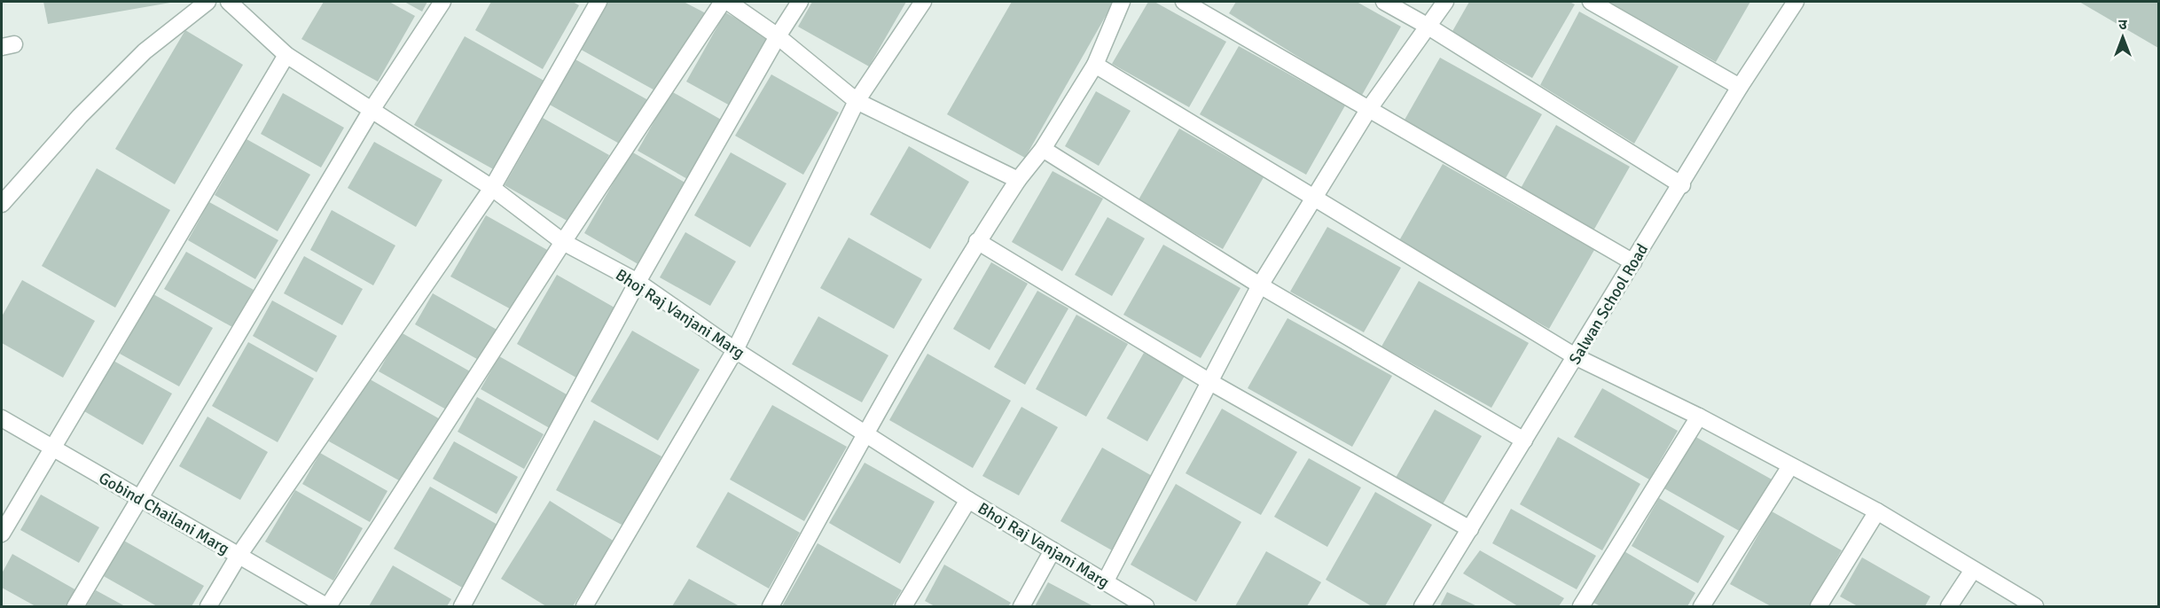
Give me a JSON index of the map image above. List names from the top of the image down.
{
  "streets": {
    "street": ["Salwan School Road", "Bhoj Raj Vanjani Marg", "Gobind Chailani Marg"]
  },
  "north": "top"
}
